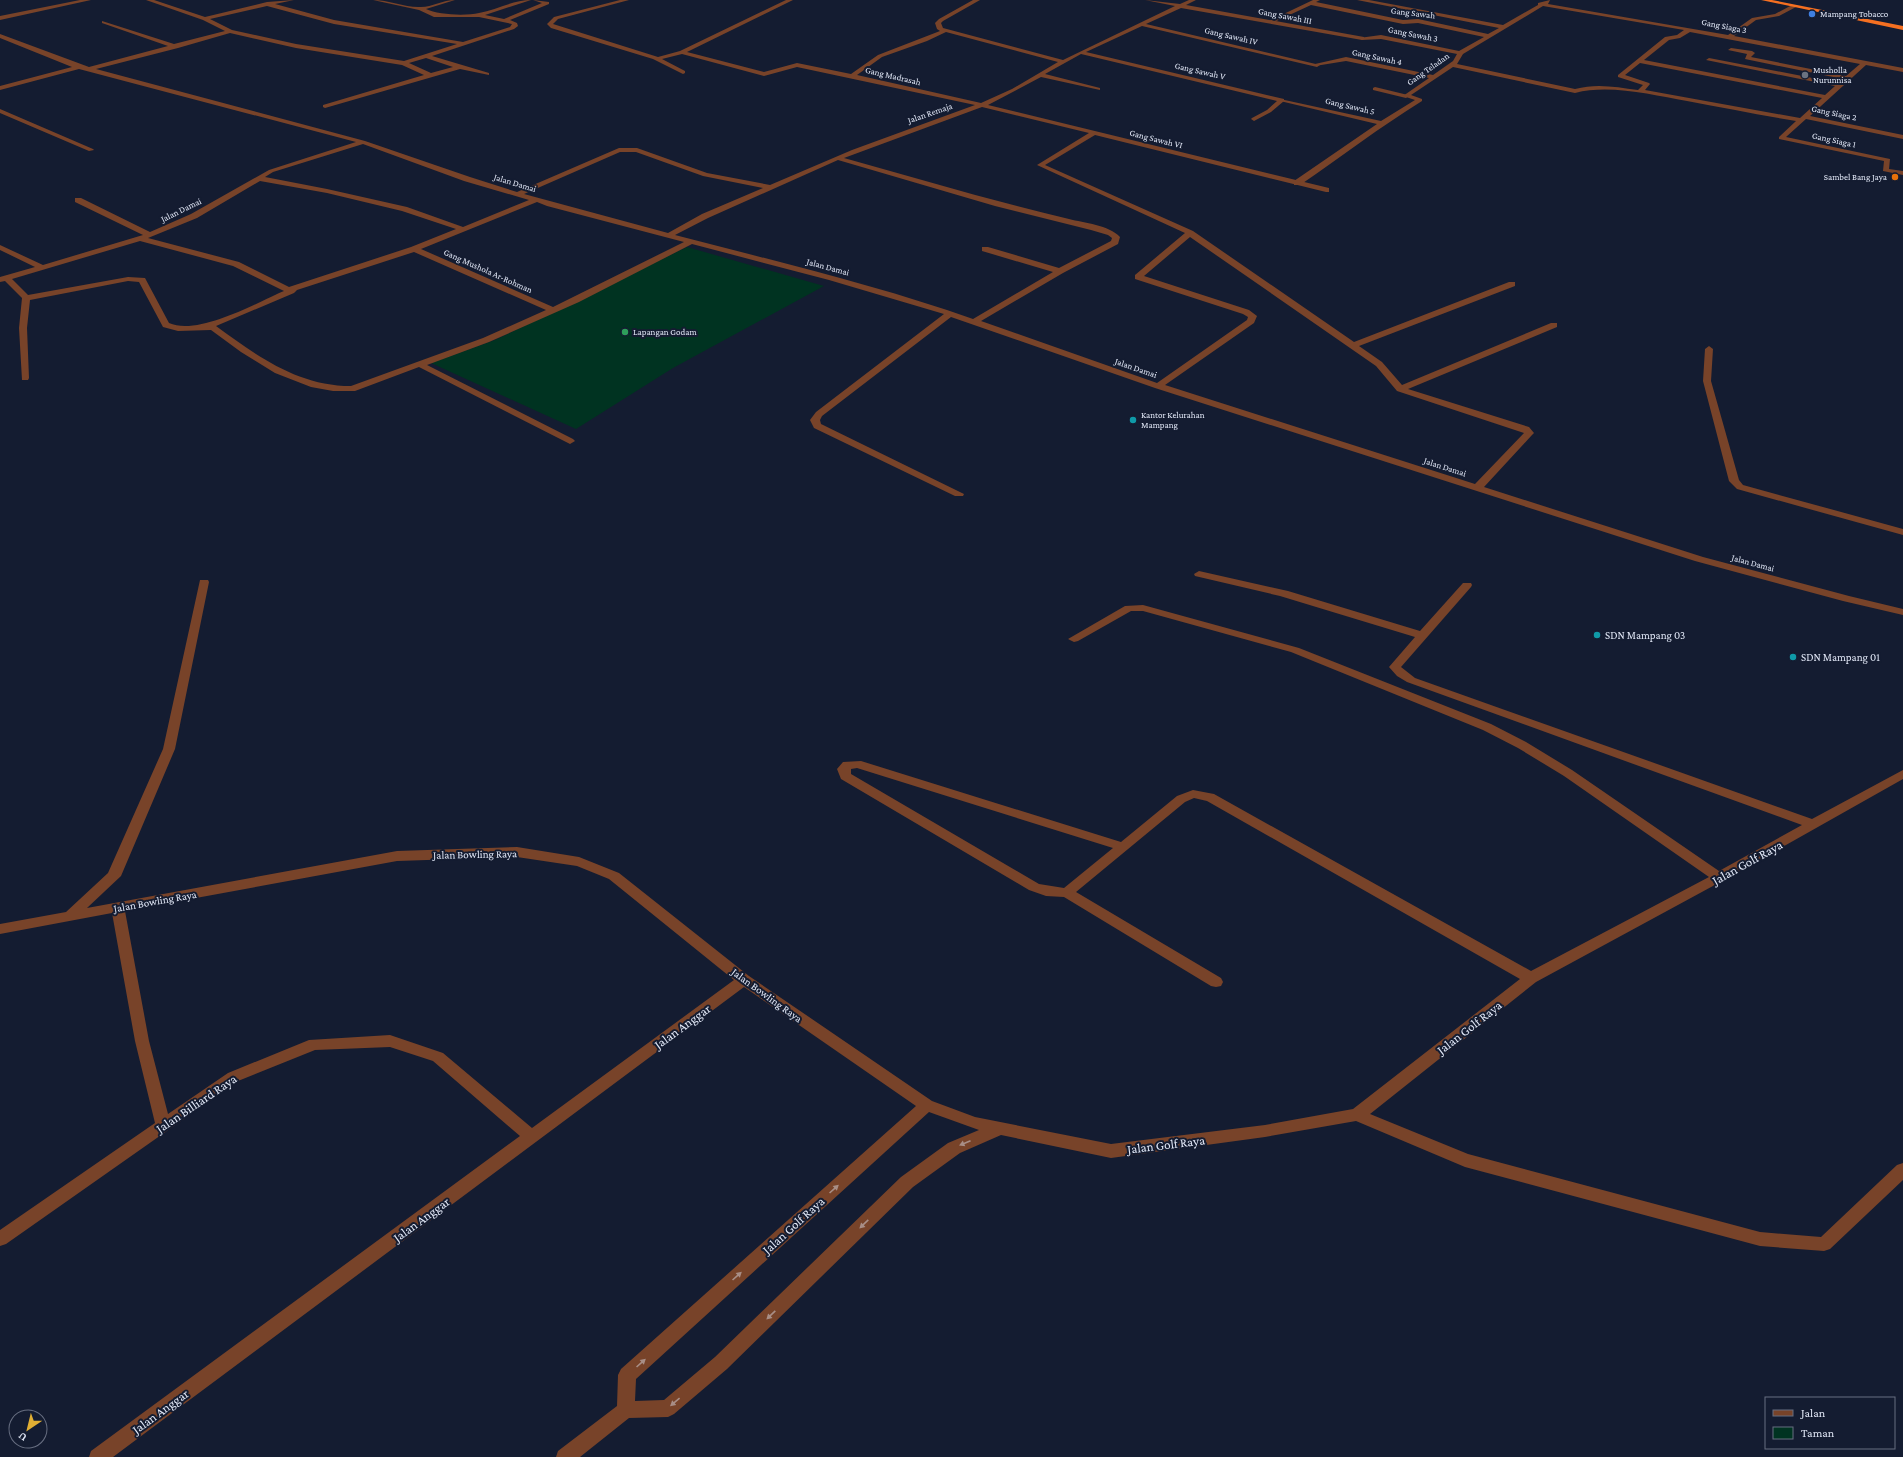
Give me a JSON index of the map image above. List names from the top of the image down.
{
  "streets": {
    "street": [
      "Gang Sawah",
      "Gang Sawah III",
      "Gang Siaga 3",
      "Gang Sawah 3",
      "Gang Sawah IV",
      "Gang Sawah 4",
      "Gang Teladan",
      "Gang Sawah V",
      "Gang Madrasah",
      "Gang Sawah 5",
      "Jalan Remaja",
      "Gang Siaga 2",
      "Gang Sawah VI",
      "Gang Siaga 1",
      "Jalan Damai",
      "Gang Mushola Ar-Rohman",
      "Jalan Bowling Raya",
      "Jalan Golf Raya",
      "Jalan Anggar",
      "Jalan Billiard Raya"
    ]
  },
  "crossings": [
    ["Gang Sawah", "Gang Teladan"],
    ["Gang Sawah III", "Gang Sawah 3"],
    ["Gang Sawah III", "Jalan Remaja"],
    ["Gang Siaga 3", "Gang Teladan"],
    ["Gang Siaga 3", "Gang Siaga 2"],
    ["Gang Sawah 3", "Gang Teladan"],
    ["Gang Sawah IV", "Gang Sawah 4"],
    ["Gang Sawah IV", "Jalan Remaja"],
    ["Gang Sawah 4", "Gang Teladan"],
    ["Gang Teladan", "Gang Sawah 5"],
    ["Gang Sawah V", "Gang Sawah 5"],
    ["Gang Sawah V", "Jalan Remaja"],
    ["Gang Madrasah", "Jalan Remaja"],
    ["Gang Madrasah", "Gang Sawah VI"],
    ["Gang Sawah 5", "Gang Sawah VI"],
    ["Jalan Remaja", "Gang Sawah VI"],
    ["Jalan Remaja", "Jalan Damai"],
    ["Gang Siaga 2", "Gang Siaga 1"],
    ["Jalan Bowling Raya", "Jalan Golf Raya"],
    ["Jalan Bowling Raya", "Jalan Anggar"],
    ["Jalan Anggar", "Jalan Billiard Raya"]
  ],
  "places": [
    "Mampang Tobacco",
    "Musholla Nurunnisa",
    "Sambel Bang Jaya",
    "Lapangan Godam",
    "Kantor Kelurahan Mampang",
    "SDN Mampang 03",
    "SDN Mampang 01"
  ],
  "legend": ["Jalan", "Taman"],
  "north": "bottom left"
}
